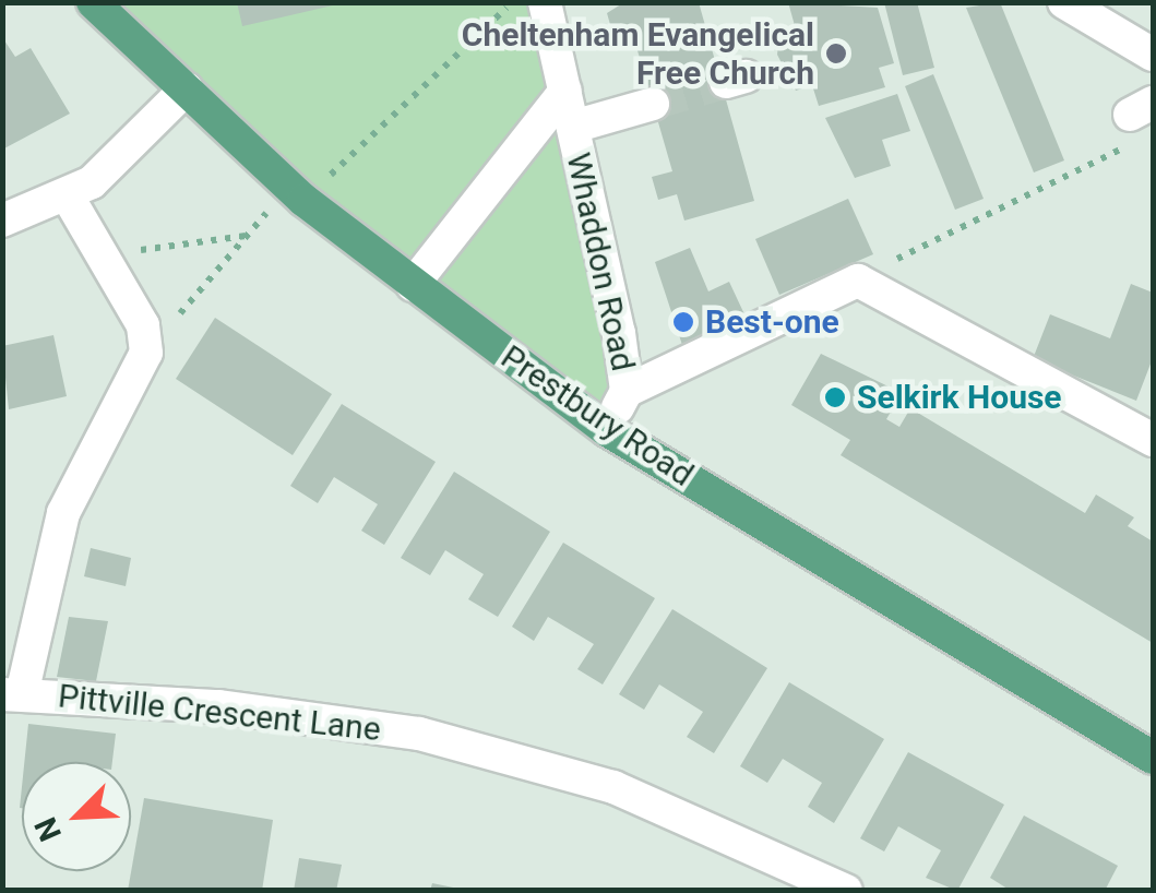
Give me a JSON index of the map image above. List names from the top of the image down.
{
  "streets": {
    "main road": ["Prestbury Road"],
    "street": ["Whaddon Road", "Pittville Crescent Lane"]
  },
  "crossings": [
    ["Whaddon Road", "Prestbury Road"]
  ],
  "places": ["Cheltenham Evangelical Free Church", "Best-one", "Selkirk House"],
  "north": "bottom left"
}
